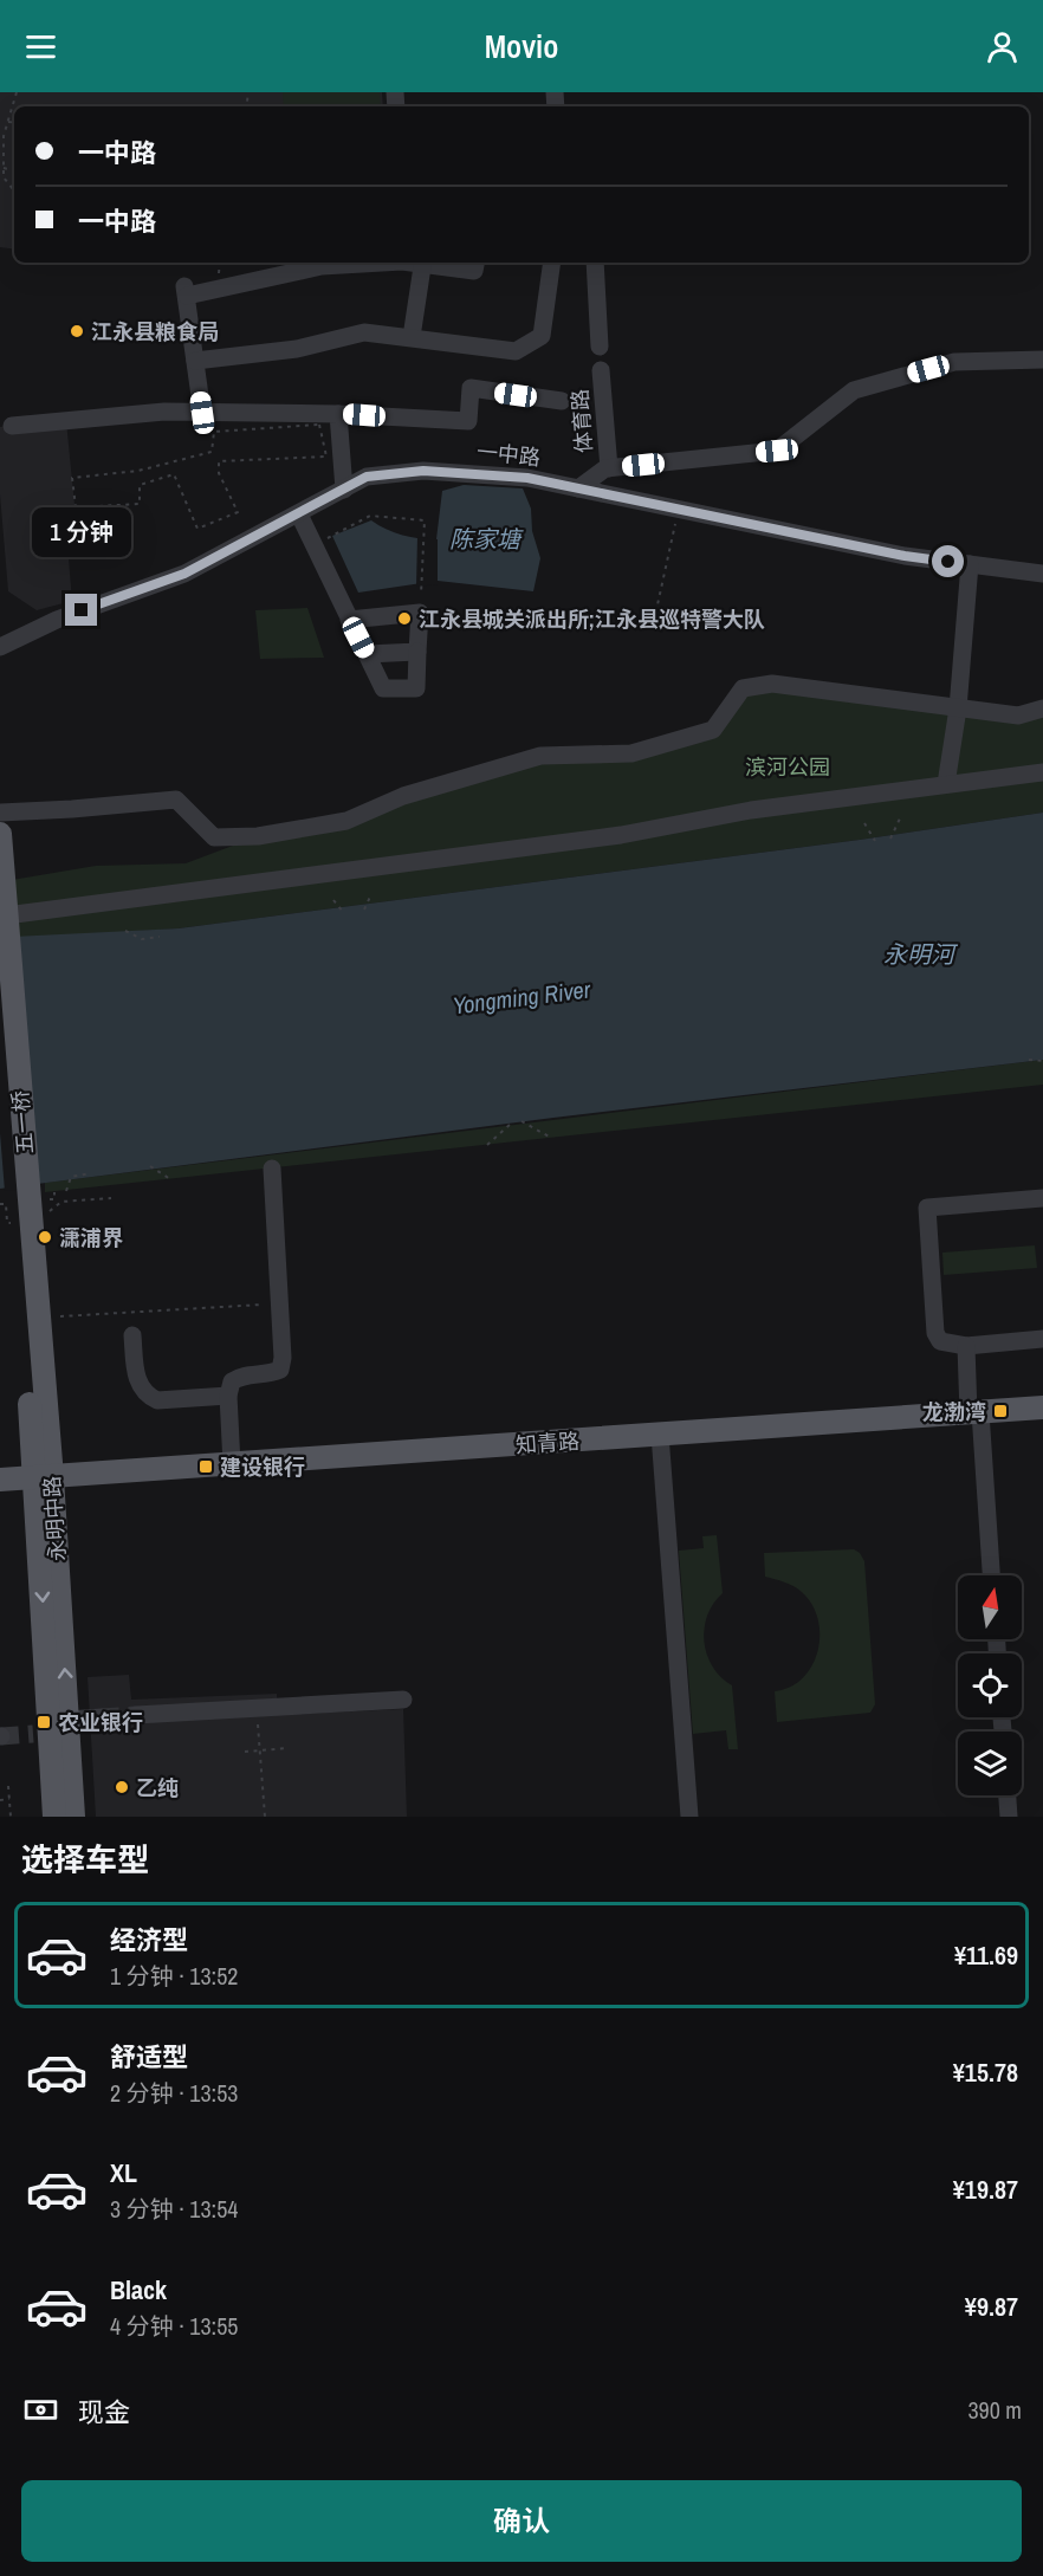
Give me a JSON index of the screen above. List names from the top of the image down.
{
  "streets": {
    "main road": ["五一桥", "知青路", "永明中路"],
    "street": ["体育路", "一中路"]
  },
  "crossings": [
    ["五一桥", "永明中路"],
    ["知青路", "永明中路"]
  ],
  "water": ["陈家塘", "永明河", "Yongming River"],
  "parks": ["滨河公园"],
  "places": {
    "other": [
      "江永县粮食局",
      "江永县城关派出所;江永县巡特警大队",
      "潇浦界",
      "乙纯"
    ],
    "transit": ["龙渤湾", "建设银行", "农业银行"]
  },
  "north": "top",
  "page": {
    "header": "Movio",
    "banner": ["一中路", "一中路"],
    "bubble": "1 分钟",
    "heading": "选择车型",
    "list": [
      {
        "name": "经济型",
        "note": "1 分钟 · 13:52",
        "value": "¥11.69"
      },
      {
        "name": "舒适型",
        "note": "2 分钟 · 13:53",
        "value": "¥15.78"
      },
      {
        "name": "XL",
        "note": "3 分钟 · 13:54",
        "value": "¥19.87"
      },
      {
        "name": "Black",
        "note": "4 分钟 · 13:55",
        "value": "¥9.87"
      }
    ],
    "pay": ["现金", "390 m"],
    "buttons": "确认"
  }
}
